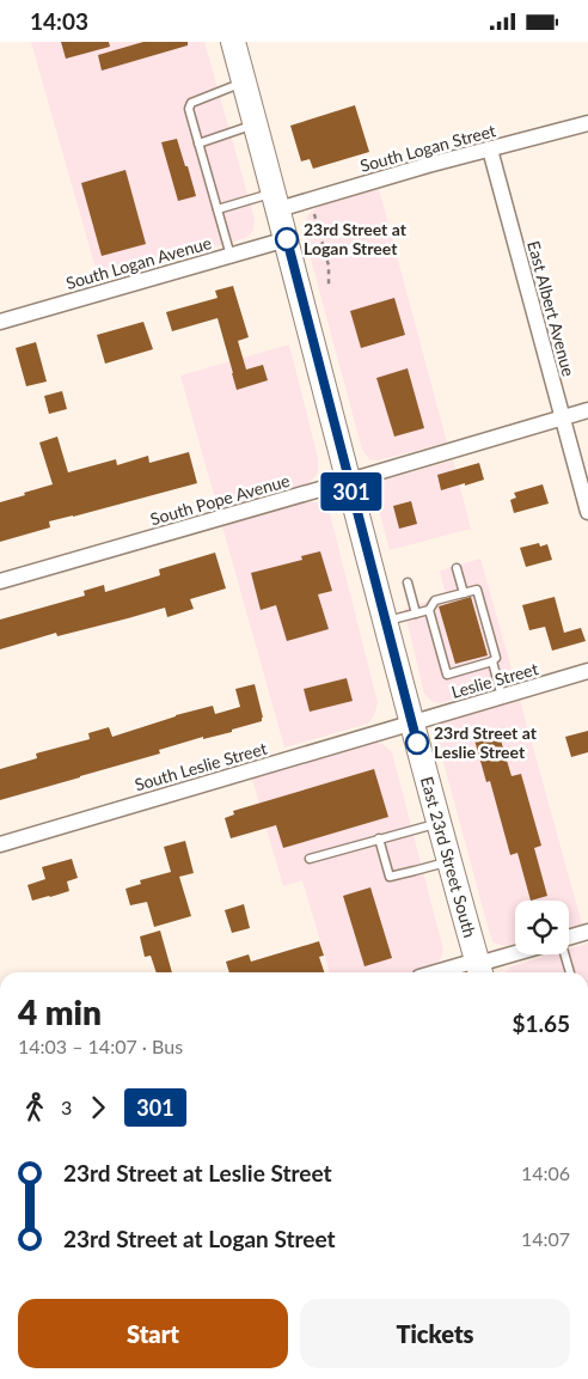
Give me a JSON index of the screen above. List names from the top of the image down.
{
  "streets": {
    "main road": ["East 23rd Street South"],
    "street": [
      "South Logan Street",
      "South Logan Avenue",
      "East Albert Avenue",
      "South Pope Avenue",
      "Leslie Street",
      "South Leslie Street"
    ]
  },
  "crossings": [
    ["South Logan Street", "East Albert Avenue"],
    ["South Logan Street", "East 23rd Street South"],
    ["South Logan Avenue", "East 23rd Street South"],
    ["East Albert Avenue", "South Pope Avenue"],
    ["South Pope Avenue", "East 23rd Street South"],
    ["Leslie Street", "South Leslie Street"],
    ["Leslie Street", "East 23rd Street South"],
    ["South Leslie Street", "East 23rd Street South"]
  ],
  "places": ["23rd Street at Logan Street", "23rd Street at Leslie Street"],
  "lines": ["bus line 301"],
  "page": {
    "status": "14:03",
    "on_map": "301",
    "heading": ["4 min", "14:03 – 14:07 · Bus", "$1.65"],
    "legs": ["3", "301"],
    "list": [
      {
        "name": "23rd Street at Leslie Street",
        "value": "14:06"
      },
      {
        "name": "23rd Street at Logan Street",
        "value": "14:07"
      }
    ],
    "buttons": ["Start", "Tickets"]
  }
}
